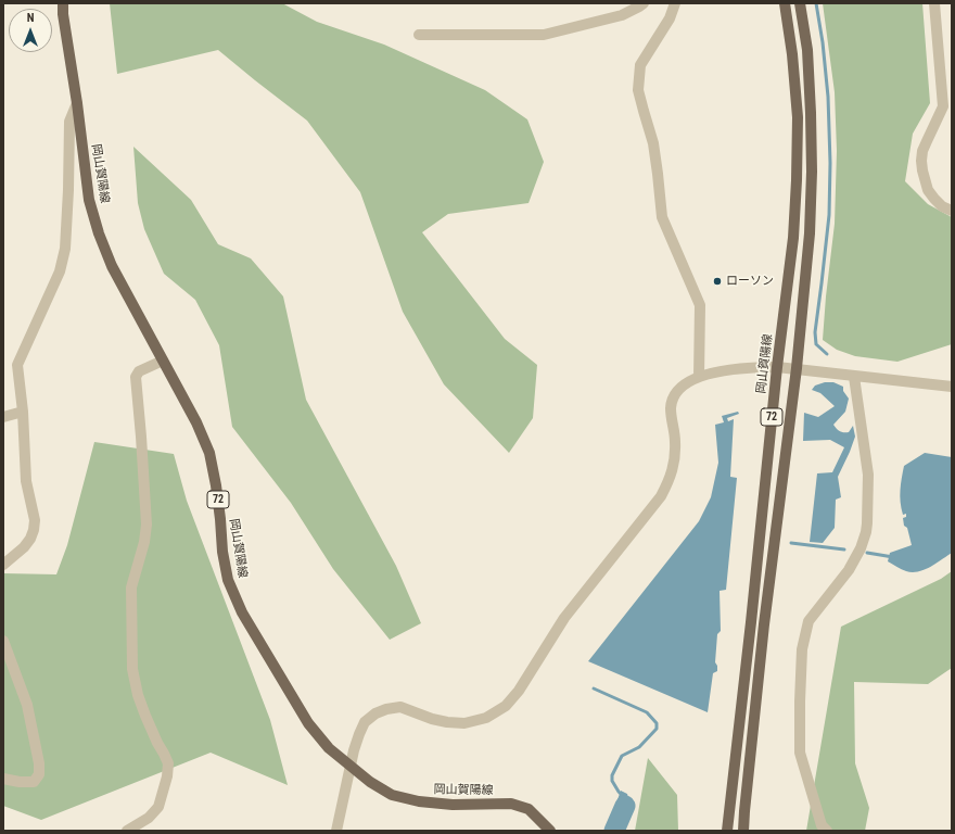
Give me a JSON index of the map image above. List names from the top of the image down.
{
  "streets": {
    "main road": ["岡山賀陽線", "72"]
  },
  "places": ["ローソン"],
  "north": "top"
}
